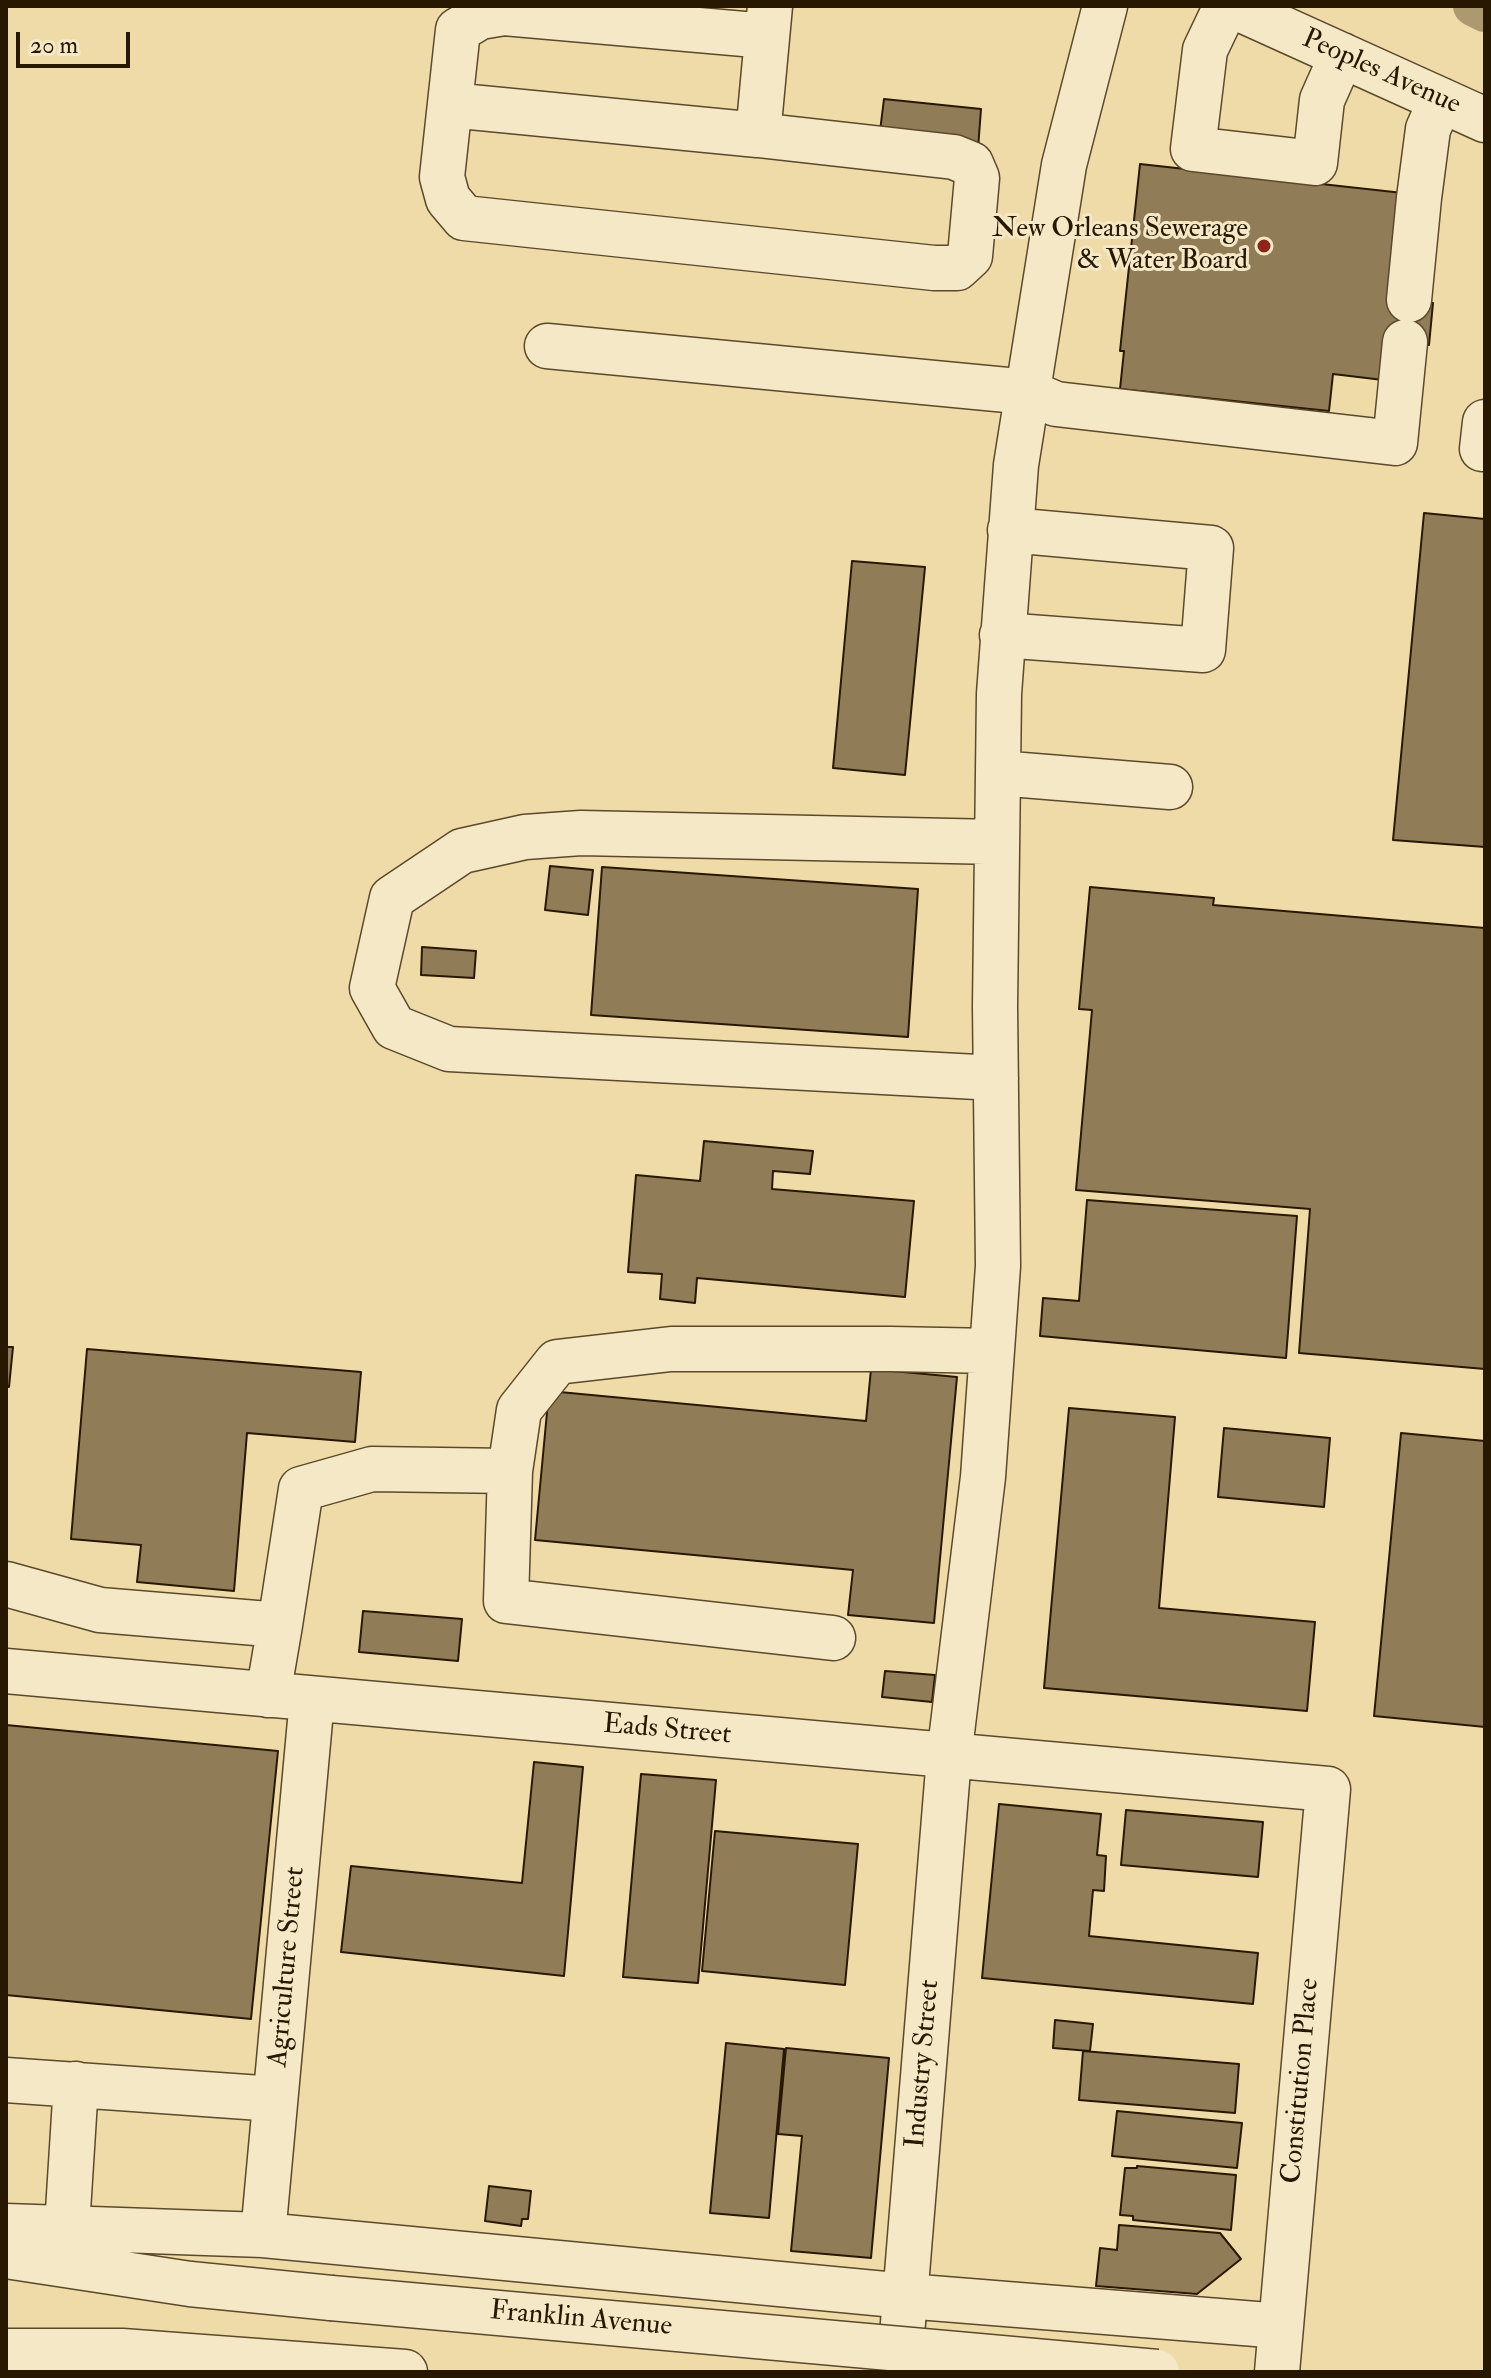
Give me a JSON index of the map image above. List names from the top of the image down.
{
  "streets": {
    "street": [
      "Peoples Avenue",
      "Eads Street",
      "Agriculture Street",
      "Industry Street",
      "Constitution Place",
      "Franklin Avenue"
    ]
  },
  "crossings": [
    ["Eads Street", "Agriculture Street"],
    ["Eads Street", "Industry Street"],
    ["Eads Street", "Constitution Place"]
  ],
  "places": ["New Orleans Sewerage & Water Board"],
  "scale_bar": "20 m"
}
